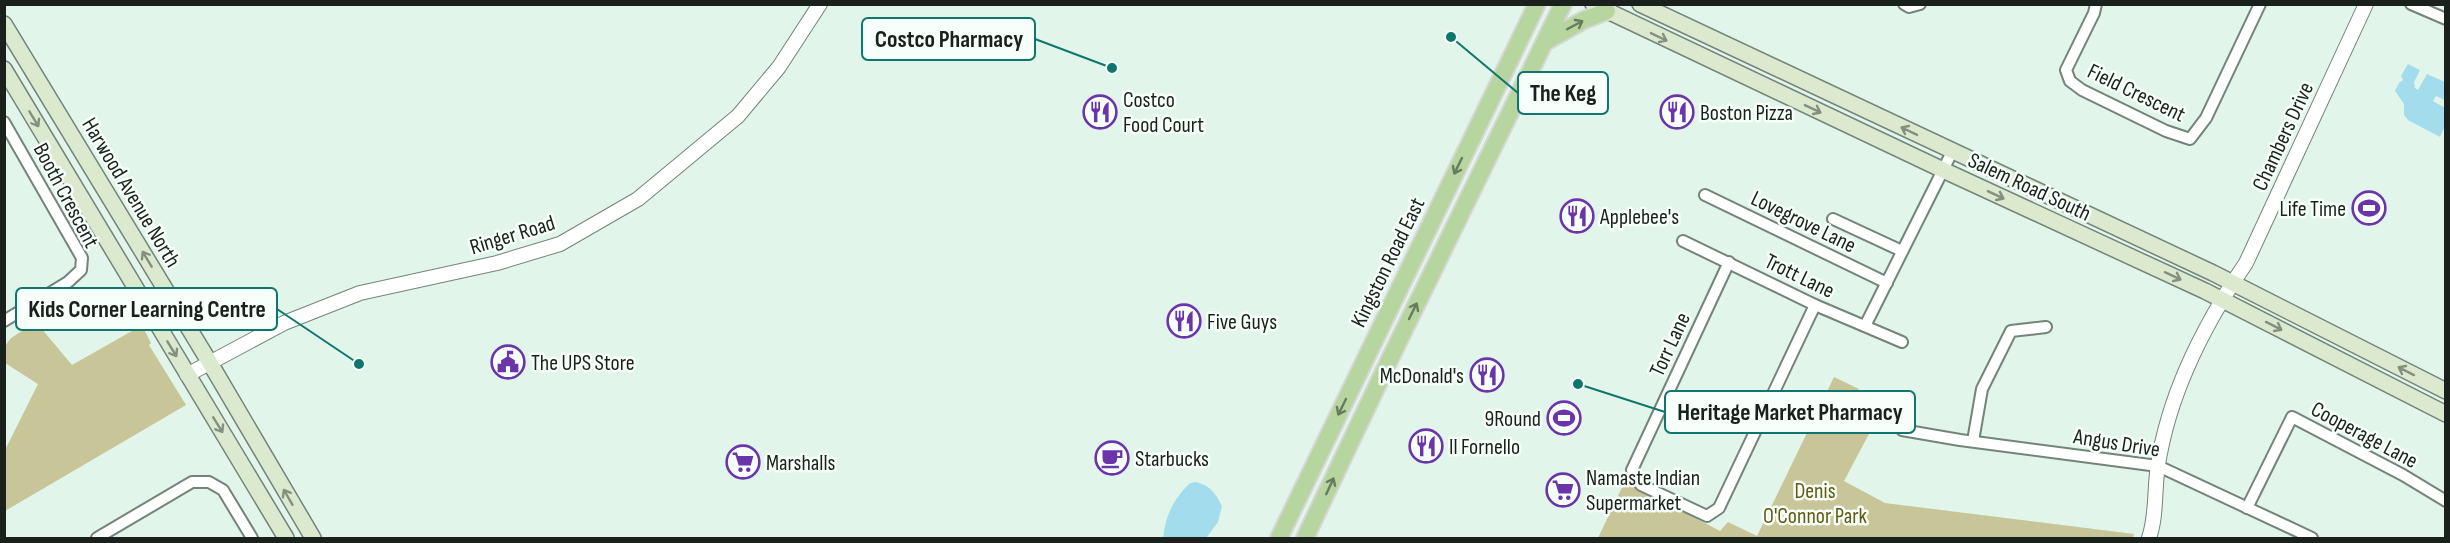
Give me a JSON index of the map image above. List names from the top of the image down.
{
  "streets": {
    "main road": ["Salem Road South", "Harwood Avenue North", "Kingston Road East"],
    "street": [
      "Field Crescent",
      "Chambers Drive",
      "Booth Crescent",
      "Lovegrove Lane",
      "Ringer Road",
      "Trott Lane",
      "Torr Lane",
      "Cooperage Lane",
      "Angus Drive"
    ]
  },
  "crossings": [
    ["Chambers Drive", "Salem Road South"],
    ["Chambers Drive", "Angus Drive"],
    ["Harwood Avenue North", "Ringer Road"],
    ["Trott Lane", "Torr Lane"],
    ["Cooperage Lane", "Angus Drive"]
  ],
  "parks": ["Denis O'Connor Park"],
  "places": {
    "other": [
      "The Keg",
      "Costco Pharmacy",
      "Kids Corner Learning Centre",
      "Heritage Market Pharmacy"
    ],
    "restaurant": [
      "Costco Food Court",
      "Boston Pizza",
      "Applebee's",
      "Five Guys",
      "McDonald's",
      "Il Fornello"
    ],
    "sports": ["Life Time", "9Round"],
    "public building": ["The UPS Store"],
    "cafe": ["Starbucks"],
    "supermarket": ["Marshalls", "Namaste Indian Supermarket"]
  }
}
